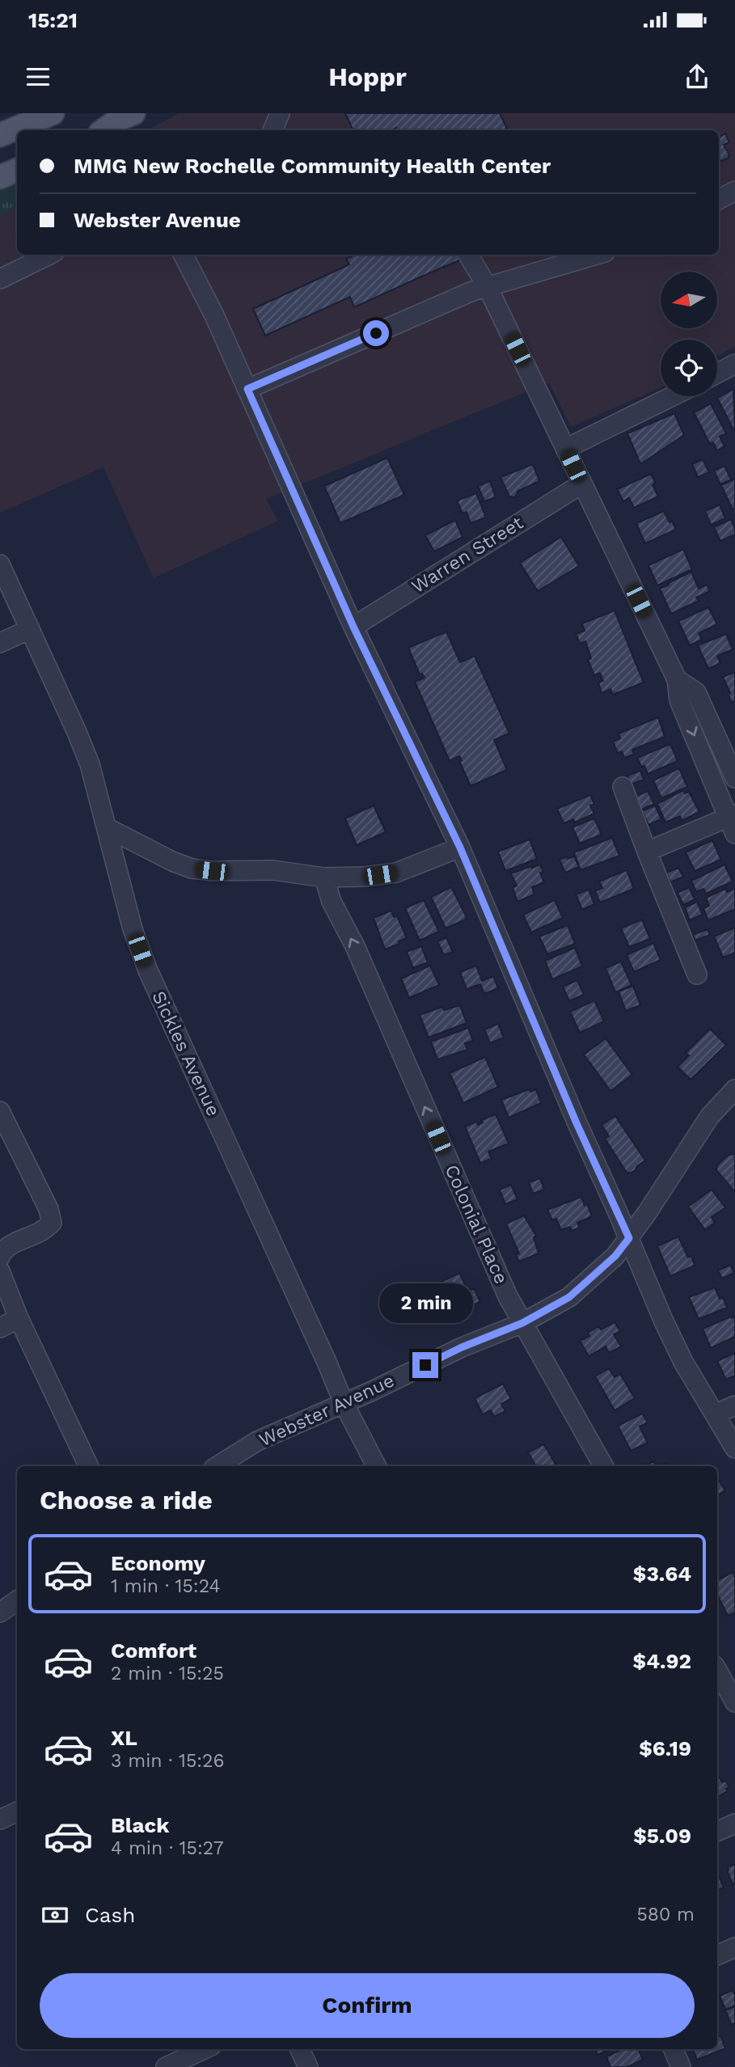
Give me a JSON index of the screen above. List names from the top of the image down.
{
  "streets": {
    "street": [
      "Warren Street",
      "Sickles Avenue",
      "Colonial Place",
      "Webster Avenue"
    ]
  },
  "crossings": [
    ["Sickles Avenue", "Webster Avenue"],
    ["Colonial Place", "Webster Avenue"]
  ],
  "north": "left",
  "page": {
    "status": "15:21",
    "header": "Hoppr",
    "banner": ["MMG New Rochelle Community Health Center", "Webster Avenue"],
    "bubble": "2 min",
    "heading": "Choose a ride",
    "list": [
      {
        "name": "Economy",
        "note": "1 min · 15:24",
        "value": "$3.64"
      },
      {
        "name": "Comfort",
        "note": "2 min · 15:25",
        "value": "$4.92"
      },
      {
        "name": "XL",
        "note": "3 min · 15:26",
        "value": "$6.19"
      },
      {
        "name": "Black",
        "note": "4 min · 15:27",
        "value": "$5.09"
      }
    ],
    "pay": ["Cash", "580 m"],
    "buttons": "Confirm"
  }
}
